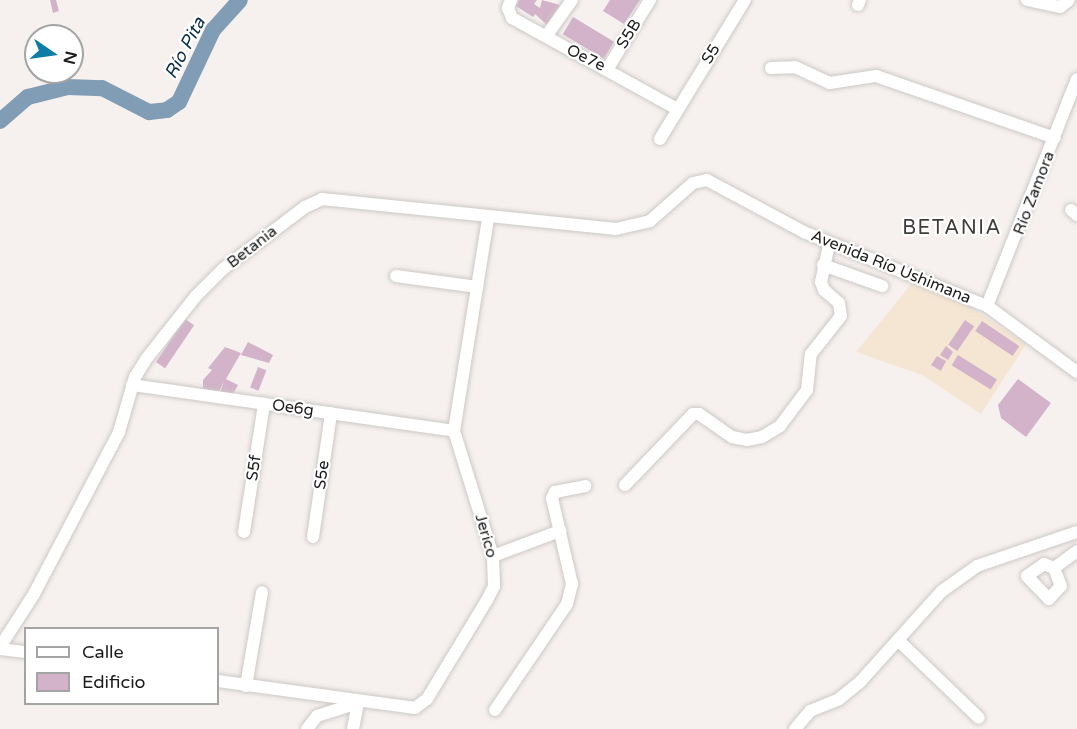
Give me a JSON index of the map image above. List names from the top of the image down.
{
  "streets": {
    "street": [
      "S5B",
      "S5",
      "Oe7e",
      "Río Zamora",
      "Betania",
      "Avenida Río Ushimana",
      "Oe6g",
      "S5f",
      "S5e",
      "Jerico"
    ]
  },
  "crossings": [
    ["S5B", "Oe7e"],
    ["S5", "Oe7e"],
    ["Río Zamora", "Avenida Río Ushimana"],
    ["Betania", "Avenida Río Ushimana"],
    ["Betania", "Oe6g"],
    ["Betania", "Jerico"],
    ["Oe6g", "S5f"],
    ["Oe6g", "S5e"],
    ["Oe6g", "Jerico"]
  ],
  "districts": ["BETANIA"],
  "water": ["Río Pita"],
  "legend": ["Calle", "Edificio"],
  "north": "right"
}
